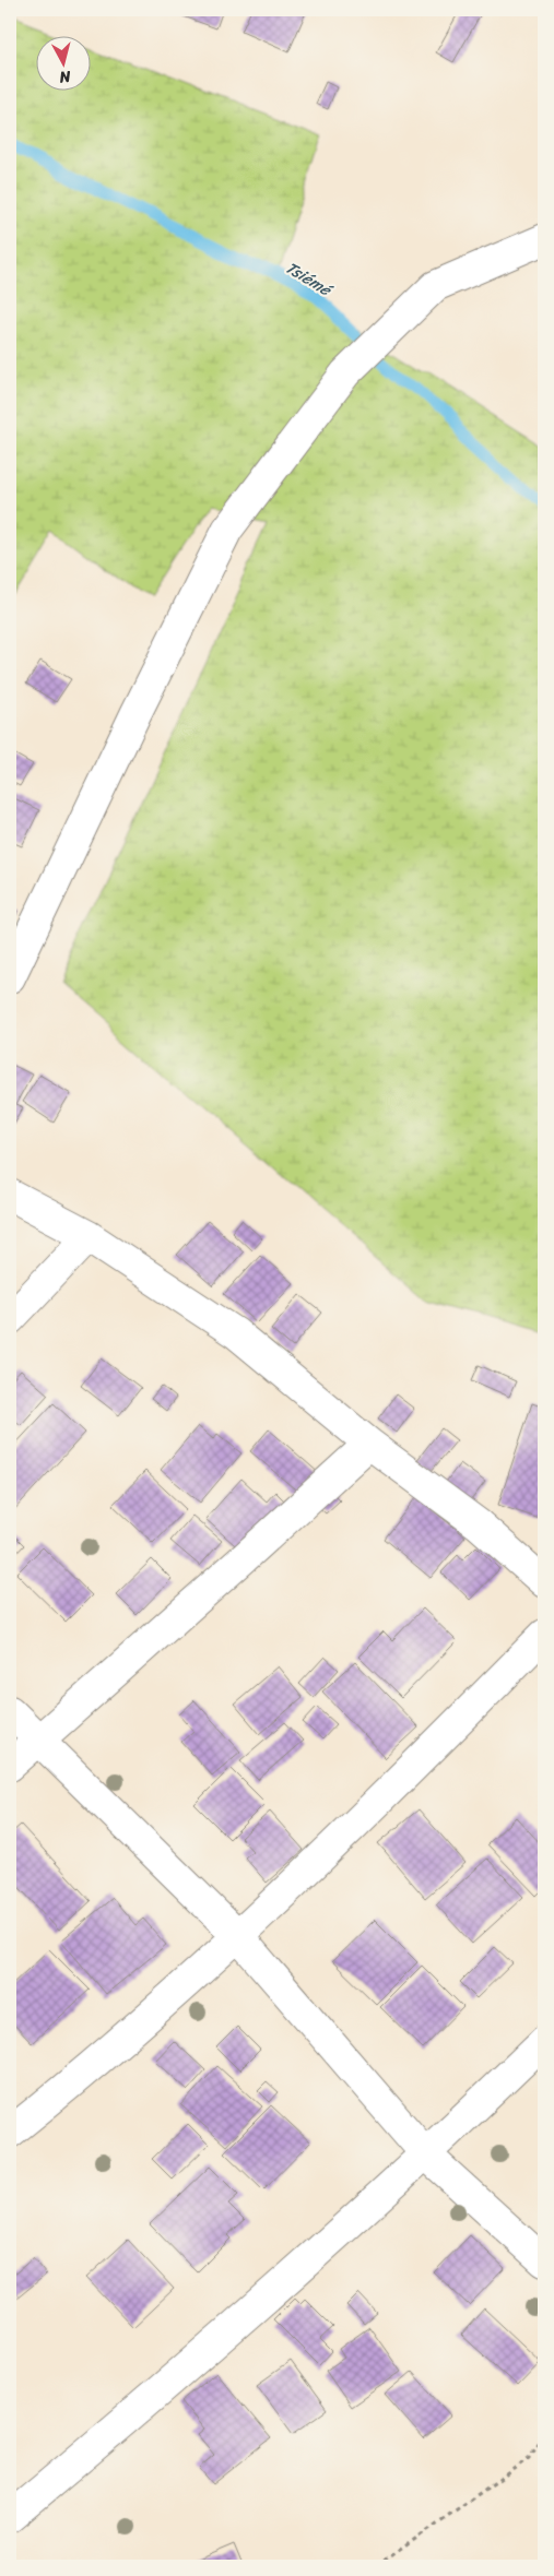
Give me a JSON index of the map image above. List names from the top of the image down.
{
  "water": ["Tsiémé"],
  "north": "bottom"
}
